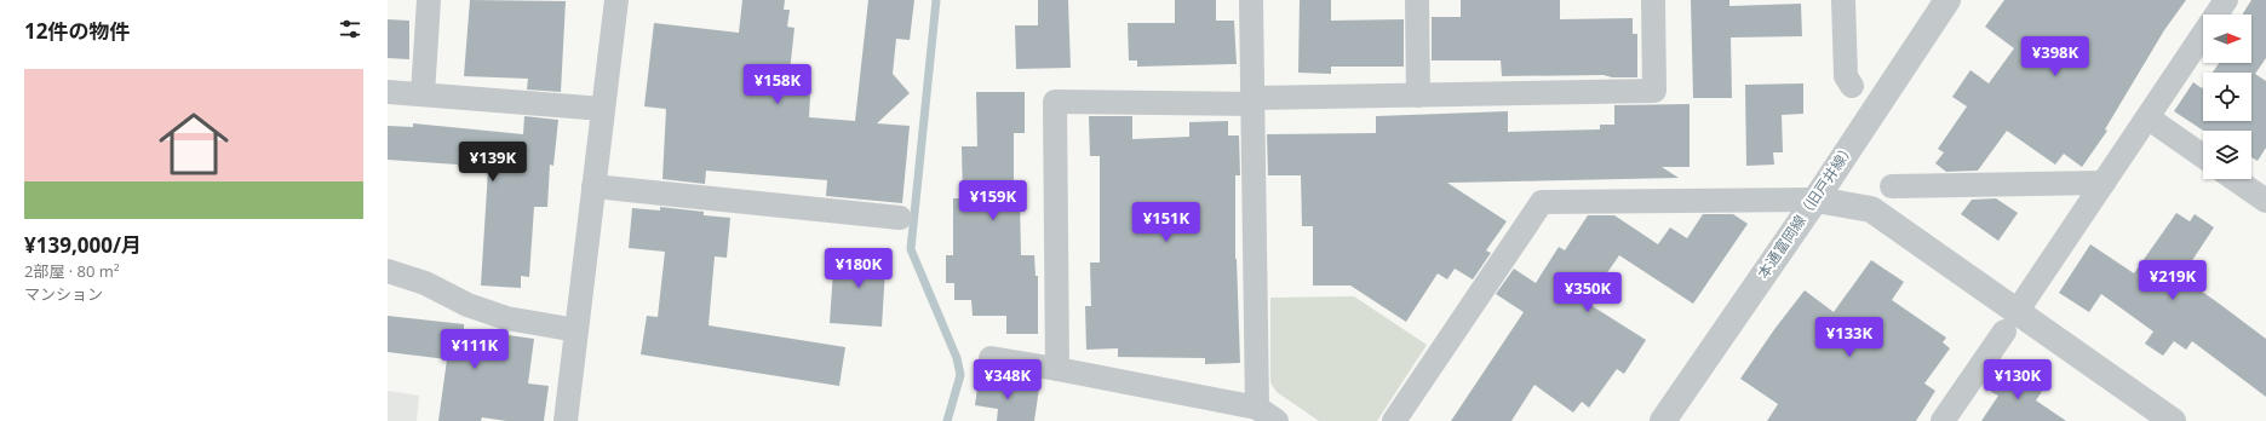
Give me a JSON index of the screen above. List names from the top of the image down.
{
  "streets": {
    "street": ["本通富岡線（旧戸井線）"]
  },
  "north": "right",
  "page": {
    "heading": "12件の物件",
    "price": [
      "¥398K",
      "¥158K",
      "¥139K",
      "¥159K",
      "¥151K",
      "¥180K",
      "¥219K",
      "¥350K",
      "¥133K",
      "¥111K",
      "¥348K",
      "¥130K"
    ],
    "list": [
      {
        "name": "¥139,000/月",
        "note": "2部屋 · 80 m² · マンション"
      }
    ]
  }
}
